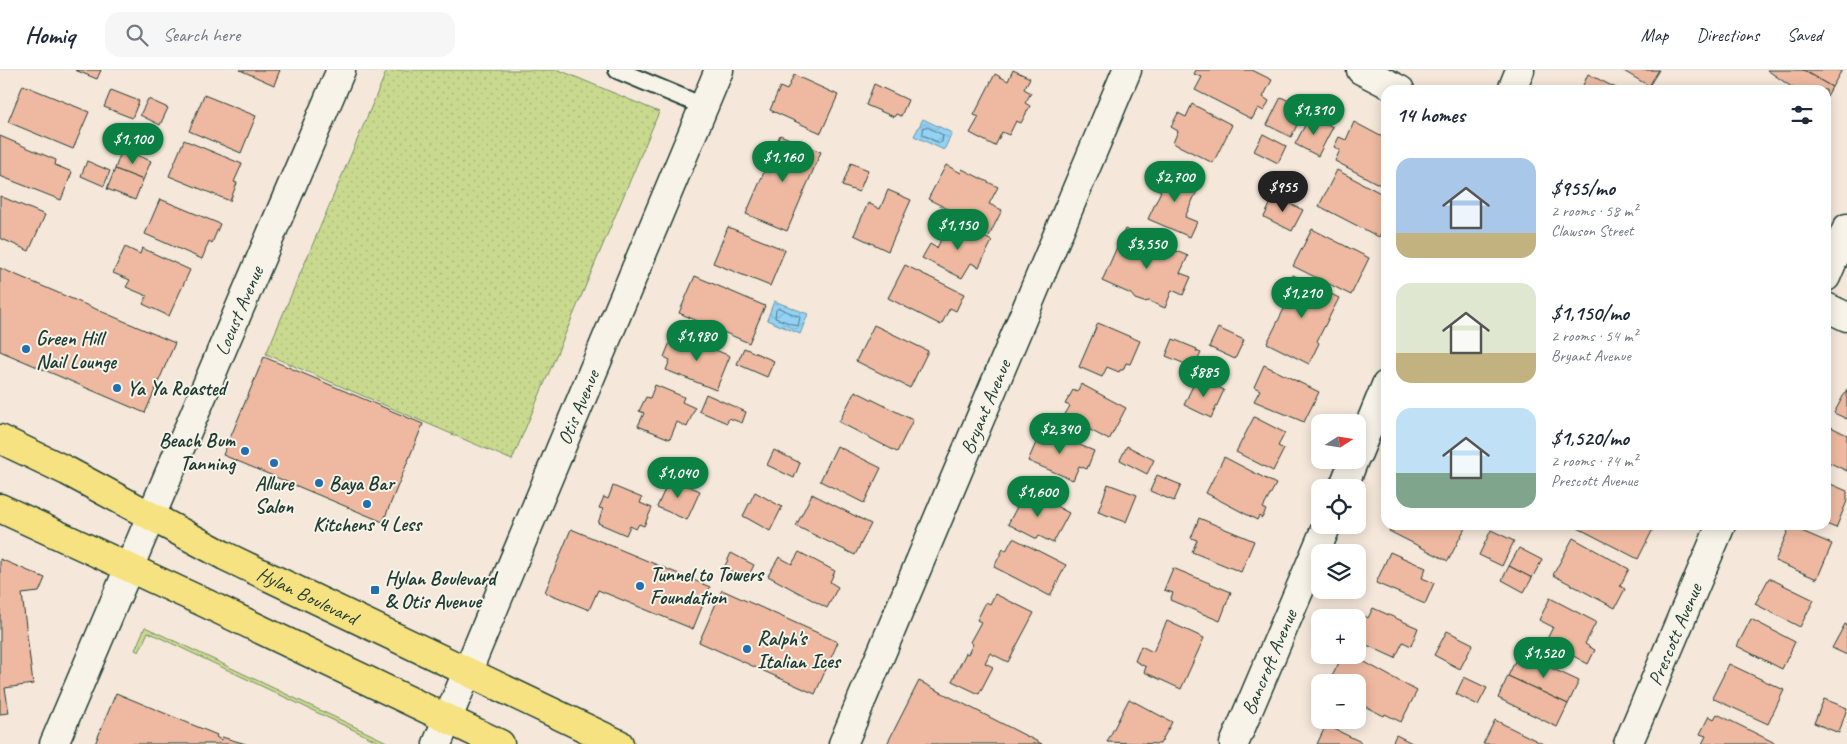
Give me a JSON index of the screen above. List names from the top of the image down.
{
  "streets": {
    "main road": ["Hylan Boulevard"],
    "street": [
      "Locust Avenue",
      "Otis Avenue",
      "Bryant Avenue",
      "Prescott Avenue",
      "Bancroft Avenue"
    ]
  },
  "crossings": [
    ["Locust Avenue", "Hylan Boulevard"],
    ["Otis Avenue", "Hylan Boulevard"]
  ],
  "places": {
    "other": [
      "Green Hill Nail Lounge",
      "Ya Ya Roasted",
      "Beach Bum Tanning",
      "Allure Salon",
      "Baya Bar",
      "Kitchens 4 Less",
      "Tunnel to Towers Foundation",
      "Ralph's Italian Ices"
    ],
    "transit": ["Hylan Boulevard & Otis Avenue"]
  },
  "north": "right",
  "page": {
    "header": "Homiq",
    "search": "Search here",
    "nav": ["Map", "Directions", "Saved"],
    "heading": "14 homes",
    "price": [
      "$1,310",
      "$1,100",
      "$1,160",
      "$2,700",
      "$955",
      "$1,150",
      "$3,550",
      "$1,210",
      "$1,980",
      "$885",
      "$2,340",
      "$1,040",
      "$1,600",
      "$1,520"
    ],
    "list": [
      {
        "name": "$955/mo",
        "note": "2 rooms · 58 m² · Clawson Street"
      },
      {
        "name": "$1,150/mo",
        "note": "2 rooms · 54 m² · Bryant Avenue"
      },
      {
        "name": "$1,520/mo",
        "note": "2 rooms · 74 m² · Prescott Avenue"
      }
    ],
    "map_buttons": ["+", "−"]
  }
}
